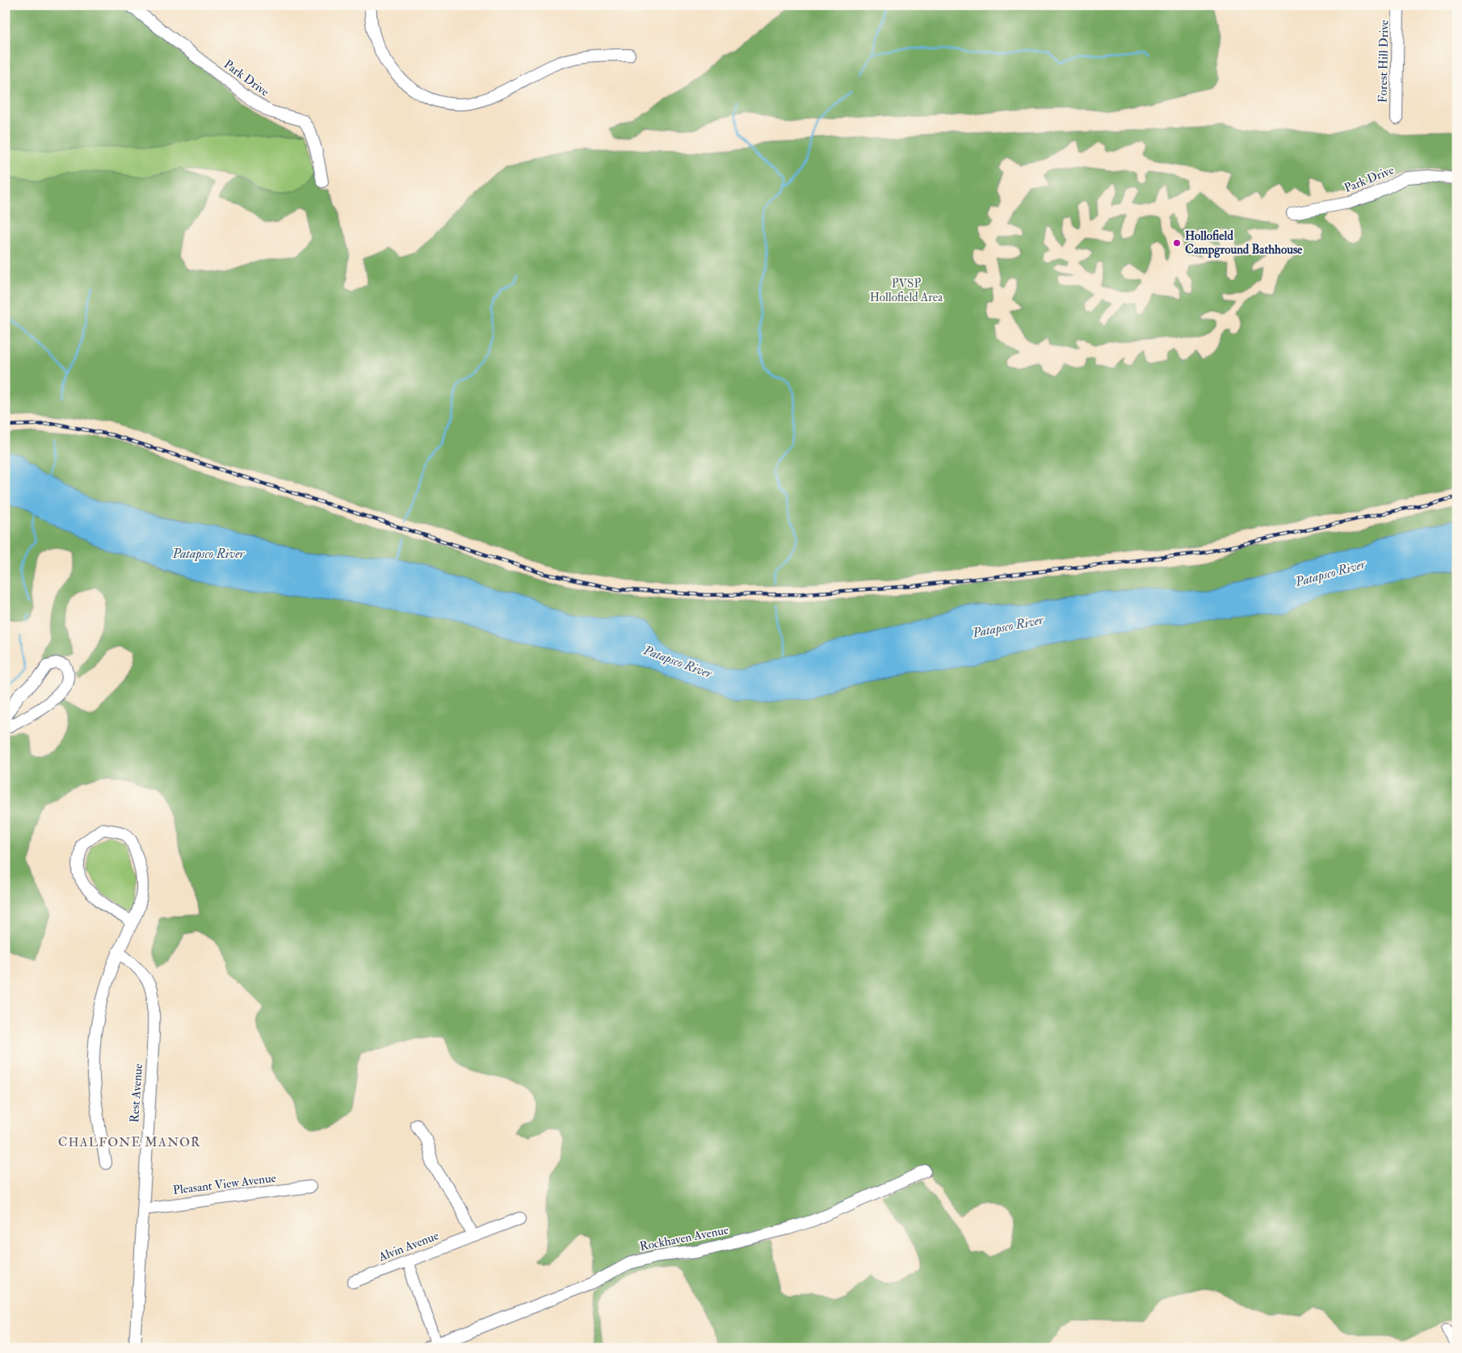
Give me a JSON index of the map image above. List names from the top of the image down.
{
  "streets": {
    "street": [
      "Forest Hill Drive",
      "Park Drive",
      "Rest Avenue",
      "Pleasant View Avenue",
      "Rockhaven Avenue",
      "Alvin Avenue"
    ]
  },
  "crossings": [
    ["Rest Avenue", "Pleasant View Avenue"]
  ],
  "districts": ["CHALFONE MANOR"],
  "water": ["Patapsco River"],
  "parks": ["PVSP Hollofield Area"],
  "places": ["Hollofield Campground Bathhouse"]
}
